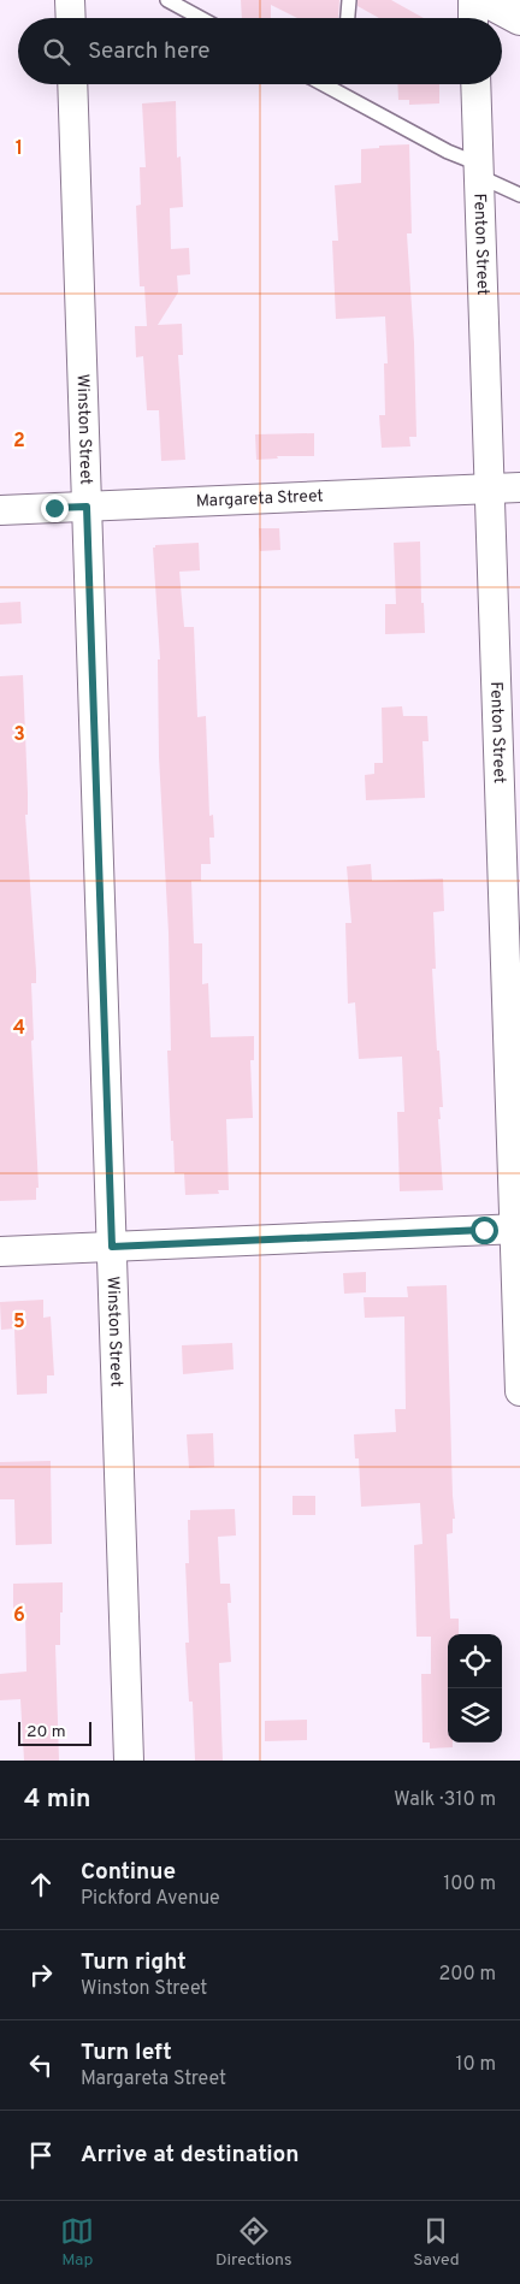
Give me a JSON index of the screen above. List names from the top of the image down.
{
  "streets": {
    "street": ["Fenton Street", "Winston Street", "Margareta Street"]
  },
  "crossings": [
    ["Fenton Street", "Margareta Street"],
    ["Winston Street", "Margareta Street"]
  ],
  "scale_bar": "20 m",
  "page": {
    "search": "Search here",
    "scale": "20 m",
    "heading": ["4 min", "Walk · 310 m"],
    "list": [
      ["Continue", "Pickford Avenue", "100 m"],
      ["Turn right", "Winston Street", "200 m"],
      ["Turn left", "Margareta Street", "10 m"],
      "Arrive at destination"
    ],
    "nav": ["Map", "Directions", "Saved"]
  },
  "grid": {
    "rows": [
      "1",
      "2",
      "3",
      "4",
      "5",
      "6"
    ]
  }
}
